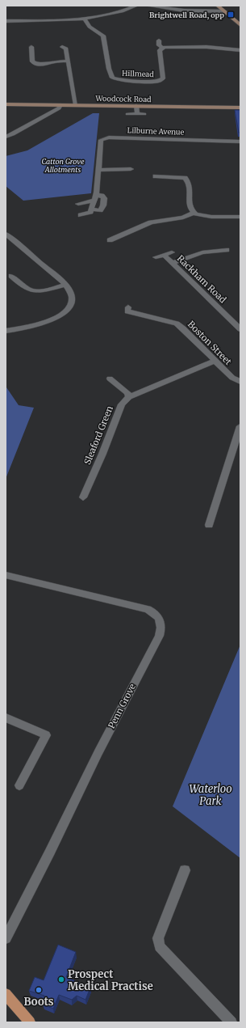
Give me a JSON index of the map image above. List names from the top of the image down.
{
  "streets": {
    "street": [
      "Hillmead",
      "Woodcock Road",
      "Lilburne Avenue",
      "Rackham Road",
      "Boston Street",
      "Sleaford Green",
      "Penn Grove"
    ]
  },
  "parks": ["Catton Grove Allotments", "Waterloo Park"],
  "places": {
    "transit": ["Brightwell Road, opp"],
    "other": ["Prospect Medical Practise", "Boots"]
  }
}
